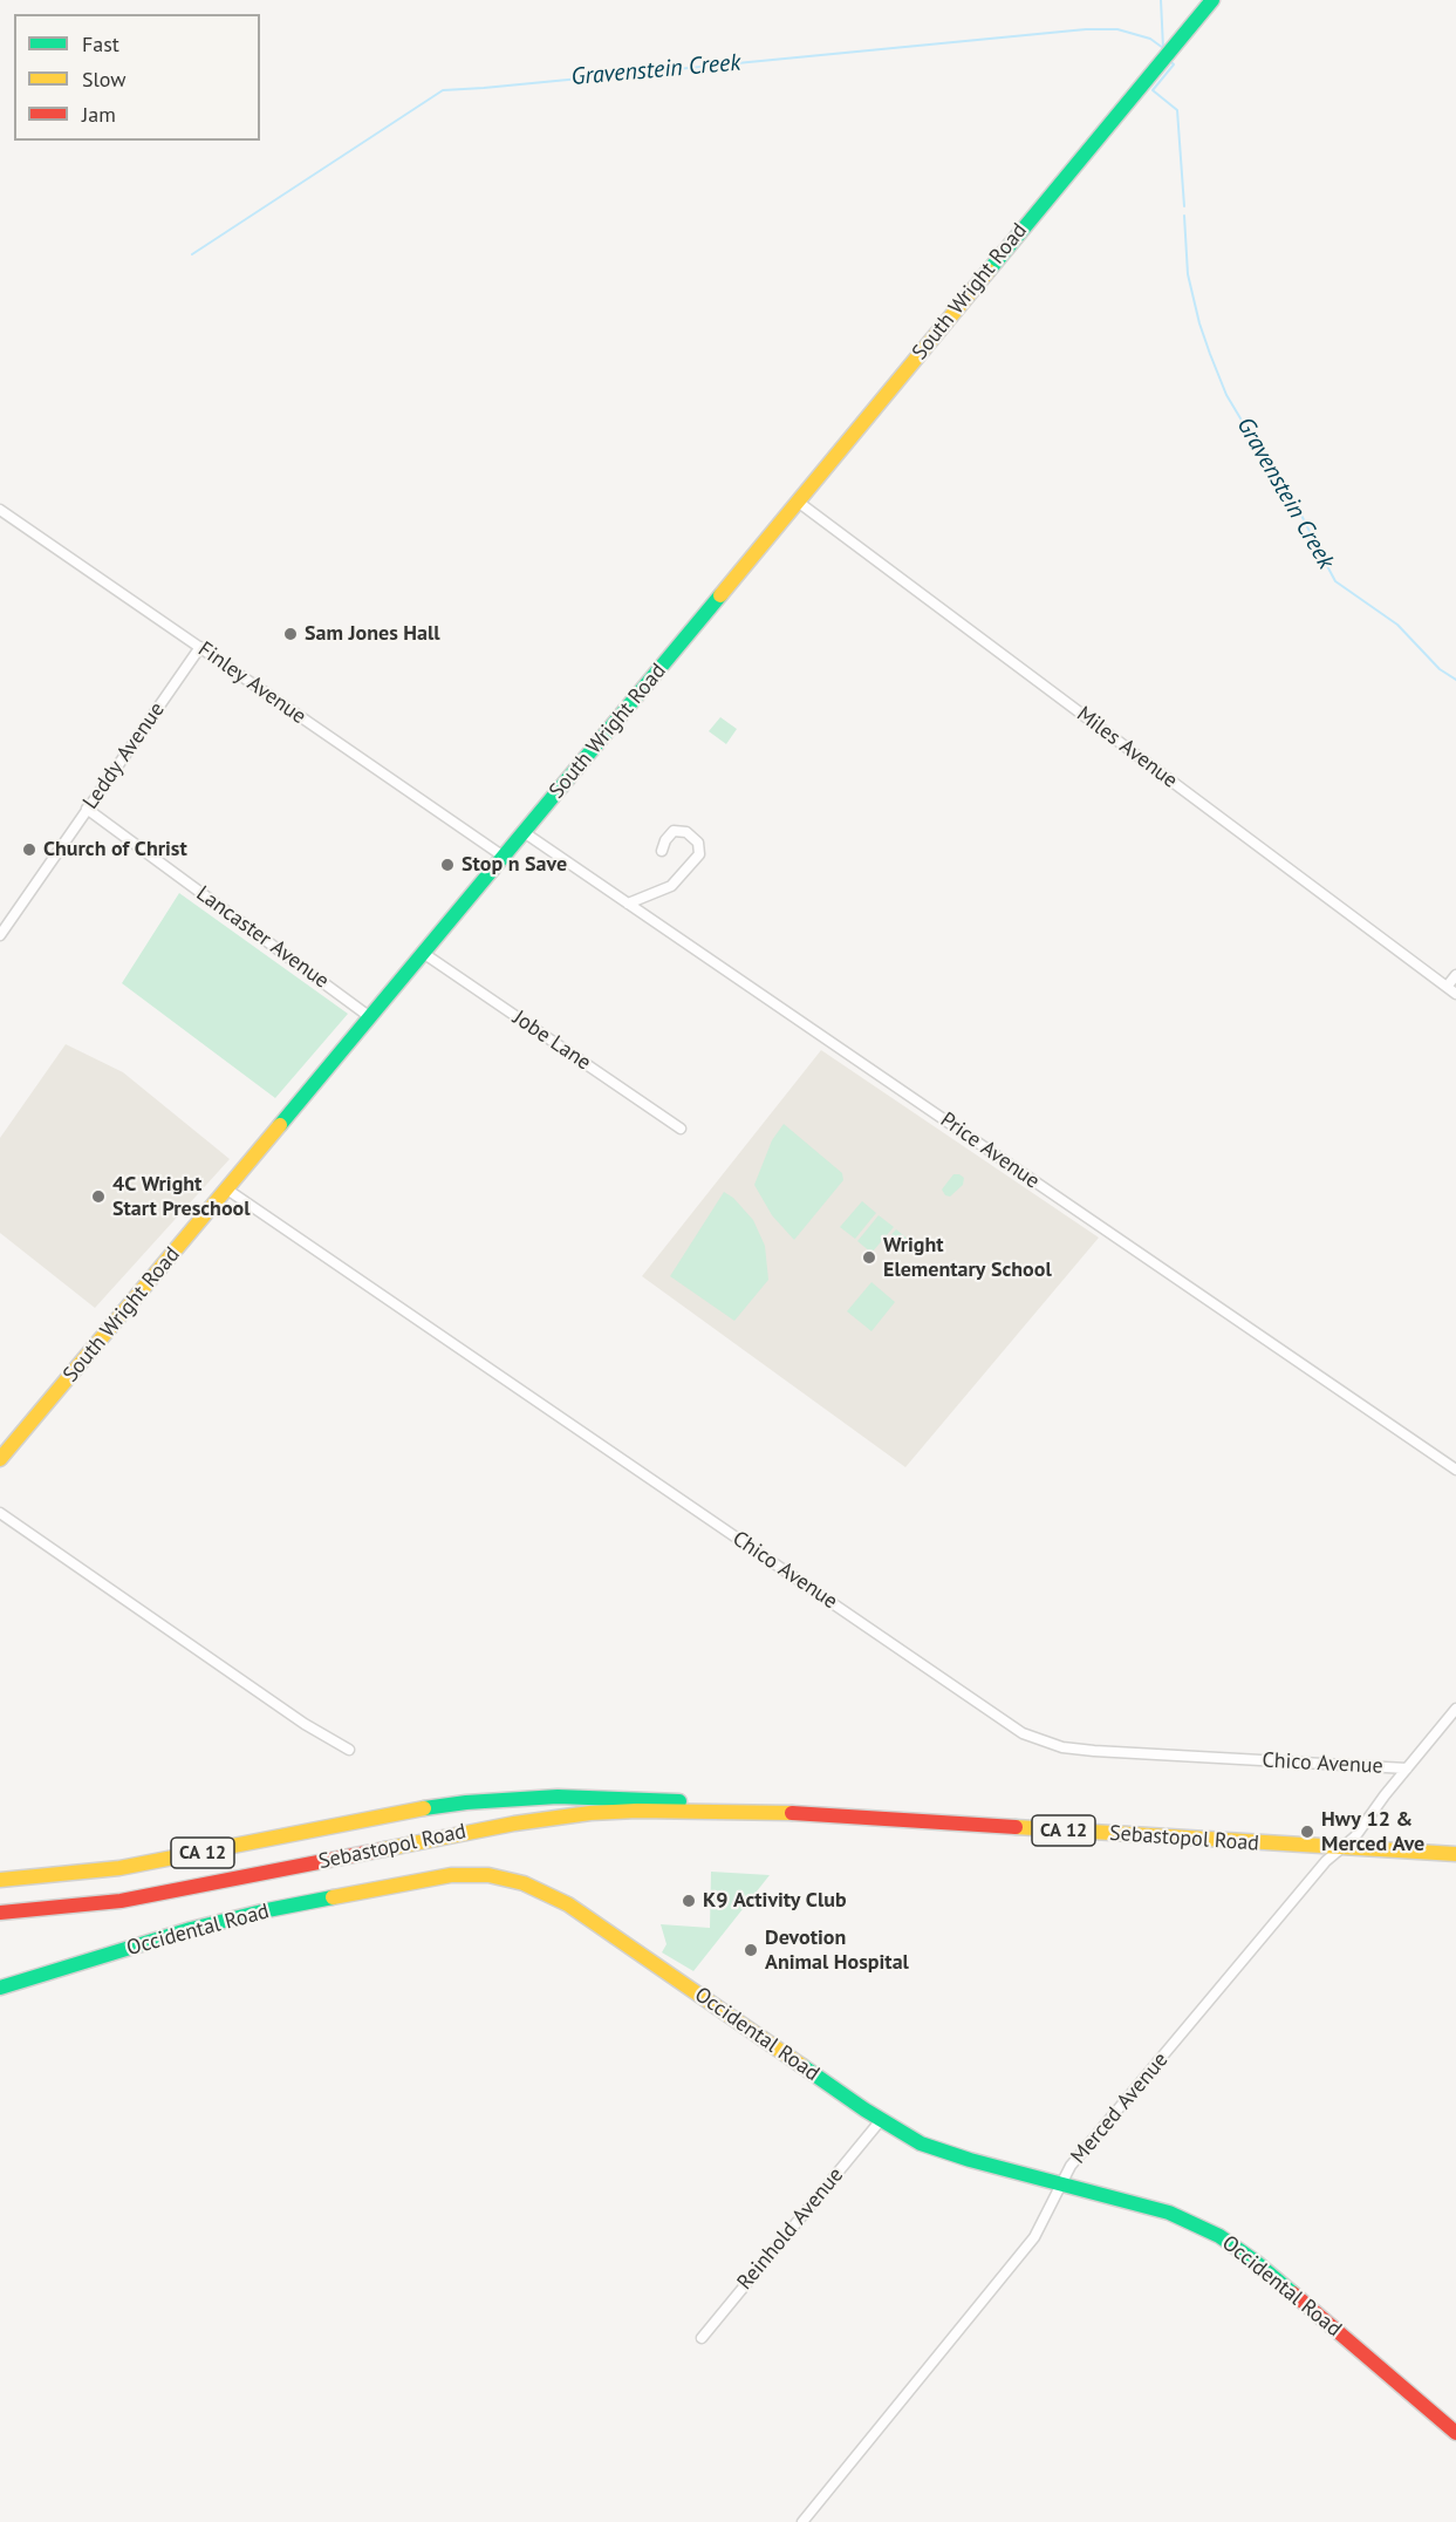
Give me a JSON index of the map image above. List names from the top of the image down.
{
  "streets": {
    "main road": [
      "South Wright Road",
      "CA 12",
      "Sebastopol Road",
      "Occidental Road"
    ],
    "street": [
      "Finley Avenue",
      "Miles Avenue",
      "Leddy Avenue",
      "Lancaster Avenue",
      "Jobe Lane",
      "Price Avenue",
      "Chico Avenue",
      "Merced Avenue",
      "Reinhold Avenue"
    ]
  },
  "crossings": [
    ["South Wright Road", "Finley Avenue"],
    ["South Wright Road", "Miles Avenue"],
    ["South Wright Road", "Lancaster Avenue"],
    ["South Wright Road", "Jobe Lane"],
    ["South Wright Road", "Price Avenue"],
    ["South Wright Road", "Chico Avenue"],
    ["Finley Avenue", "Leddy Avenue"],
    ["Leddy Avenue", "Lancaster Avenue"],
    ["Chico Avenue", "Merced Avenue"],
    ["Sebastopol Road", "Merced Avenue"],
    ["Occidental Road", "Merced Avenue"],
    ["Occidental Road", "Reinhold Avenue"]
  ],
  "water": ["Gravenstein Creek"],
  "places": [
    "Sam Jones Hall",
    "Church of Christ",
    "Stop n Save",
    "4C Wright Start Preschool",
    "Wright Elementary School",
    "Hwy 12 & Merced Ave",
    "K9 Activity Club",
    "Devotion Animal Hospital"
  ],
  "legend": ["Fast", "Slow", "Jam"]
}
